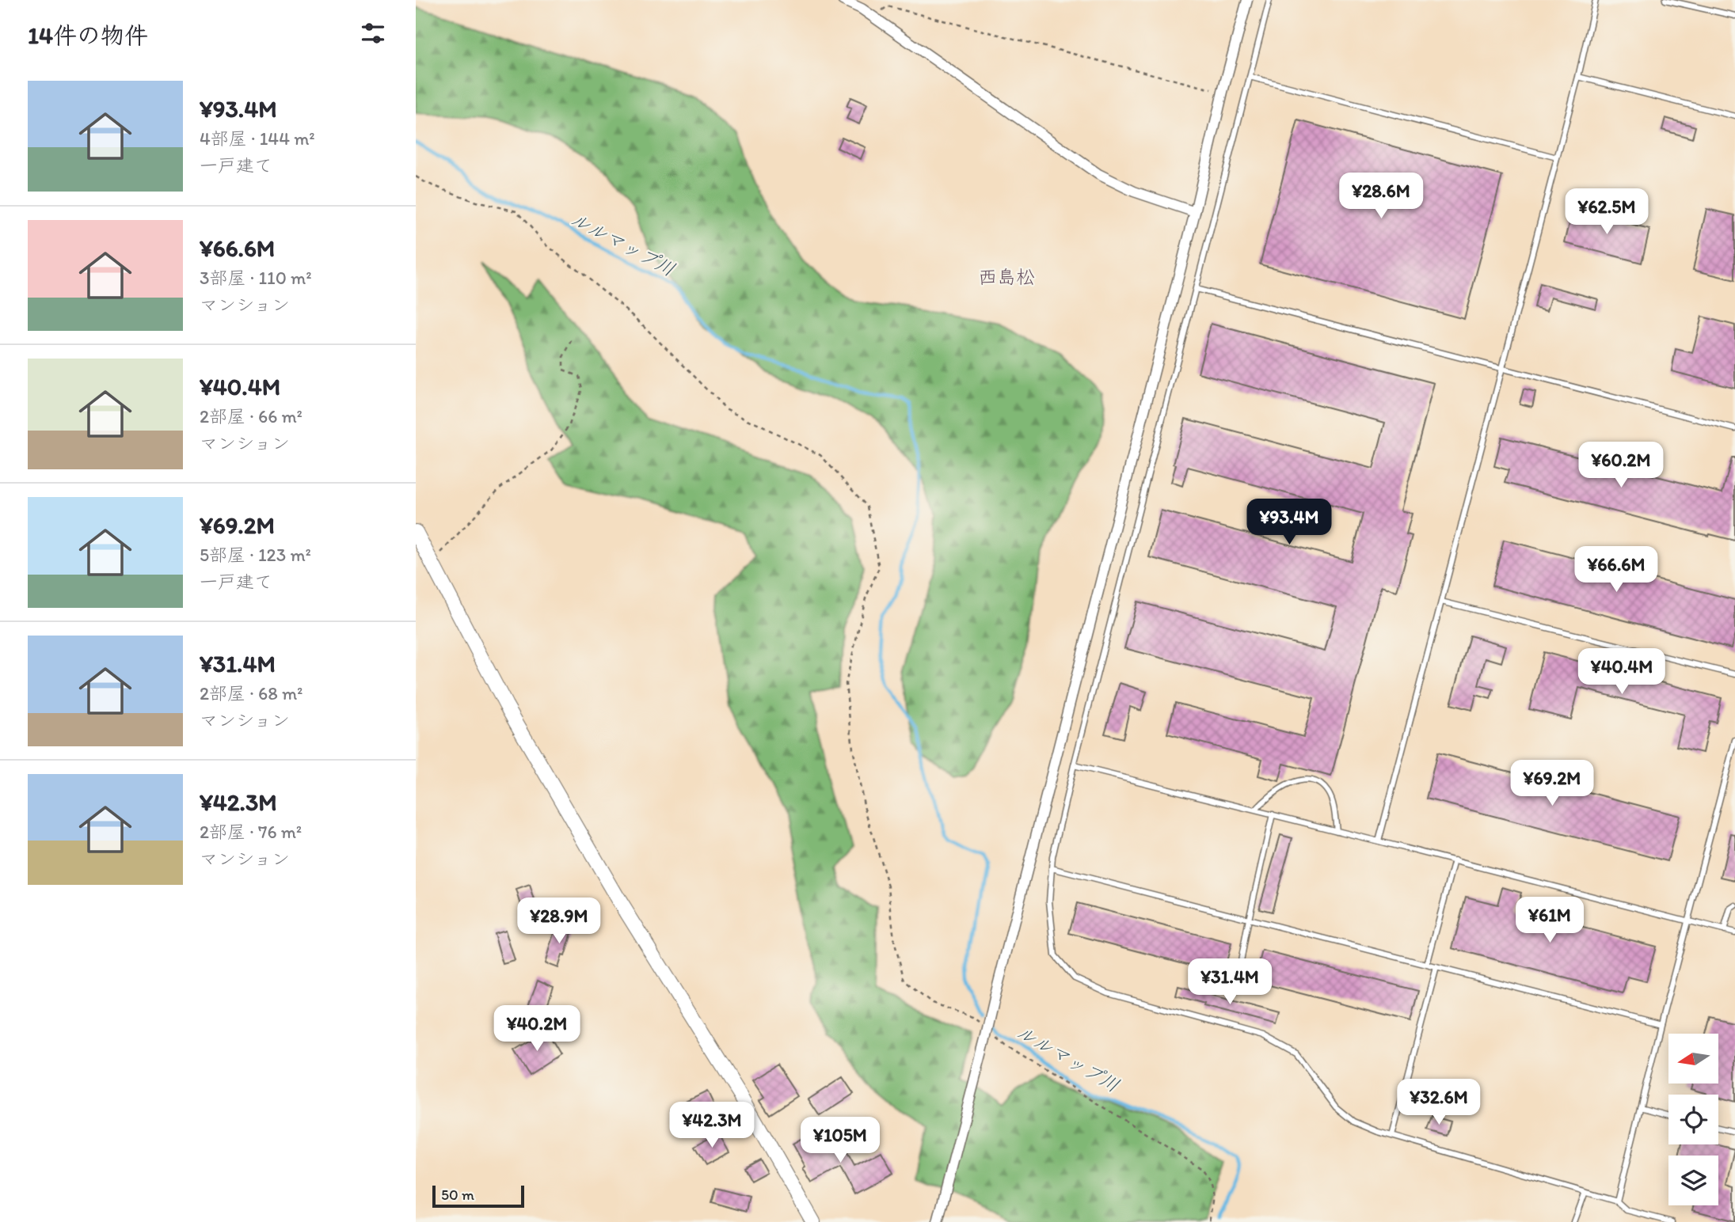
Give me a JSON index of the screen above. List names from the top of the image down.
{
  "districts": ["西島松"],
  "water": ["ルルマップ川"],
  "scale_bar": "50 m",
  "north": "left",
  "page": {
    "heading": "14件の物件",
    "list": [
      {
        "name": "¥93.4M",
        "note": "4部屋 · 144 m² · 一戸建て"
      },
      {
        "name": "¥66.6M",
        "note": "3部屋 · 110 m² · マンション"
      },
      {
        "name": "¥40.4M",
        "note": "2部屋 · 66 m² · マンション"
      },
      {
        "name": "¥69.2M",
        "note": "5部屋 · 123 m² · 一戸建て"
      },
      {
        "name": "¥31.4M",
        "note": "2部屋 · 68 m² · マンション"
      },
      {
        "name": "¥42.3M",
        "note": "2部屋 · 76 m² · マンション"
      }
    ],
    "price": [
      "¥28.6M",
      "¥62.5M",
      "¥60.2M",
      "¥93.4M",
      "¥66.6M",
      "¥40.4M",
      "¥69.2M",
      "¥61M",
      "¥28.9M",
      "¥31.4M",
      "¥40.2M",
      "¥32.6M",
      "¥42.3M",
      "¥105M"
    ],
    "scale": "50 m"
  }
}
